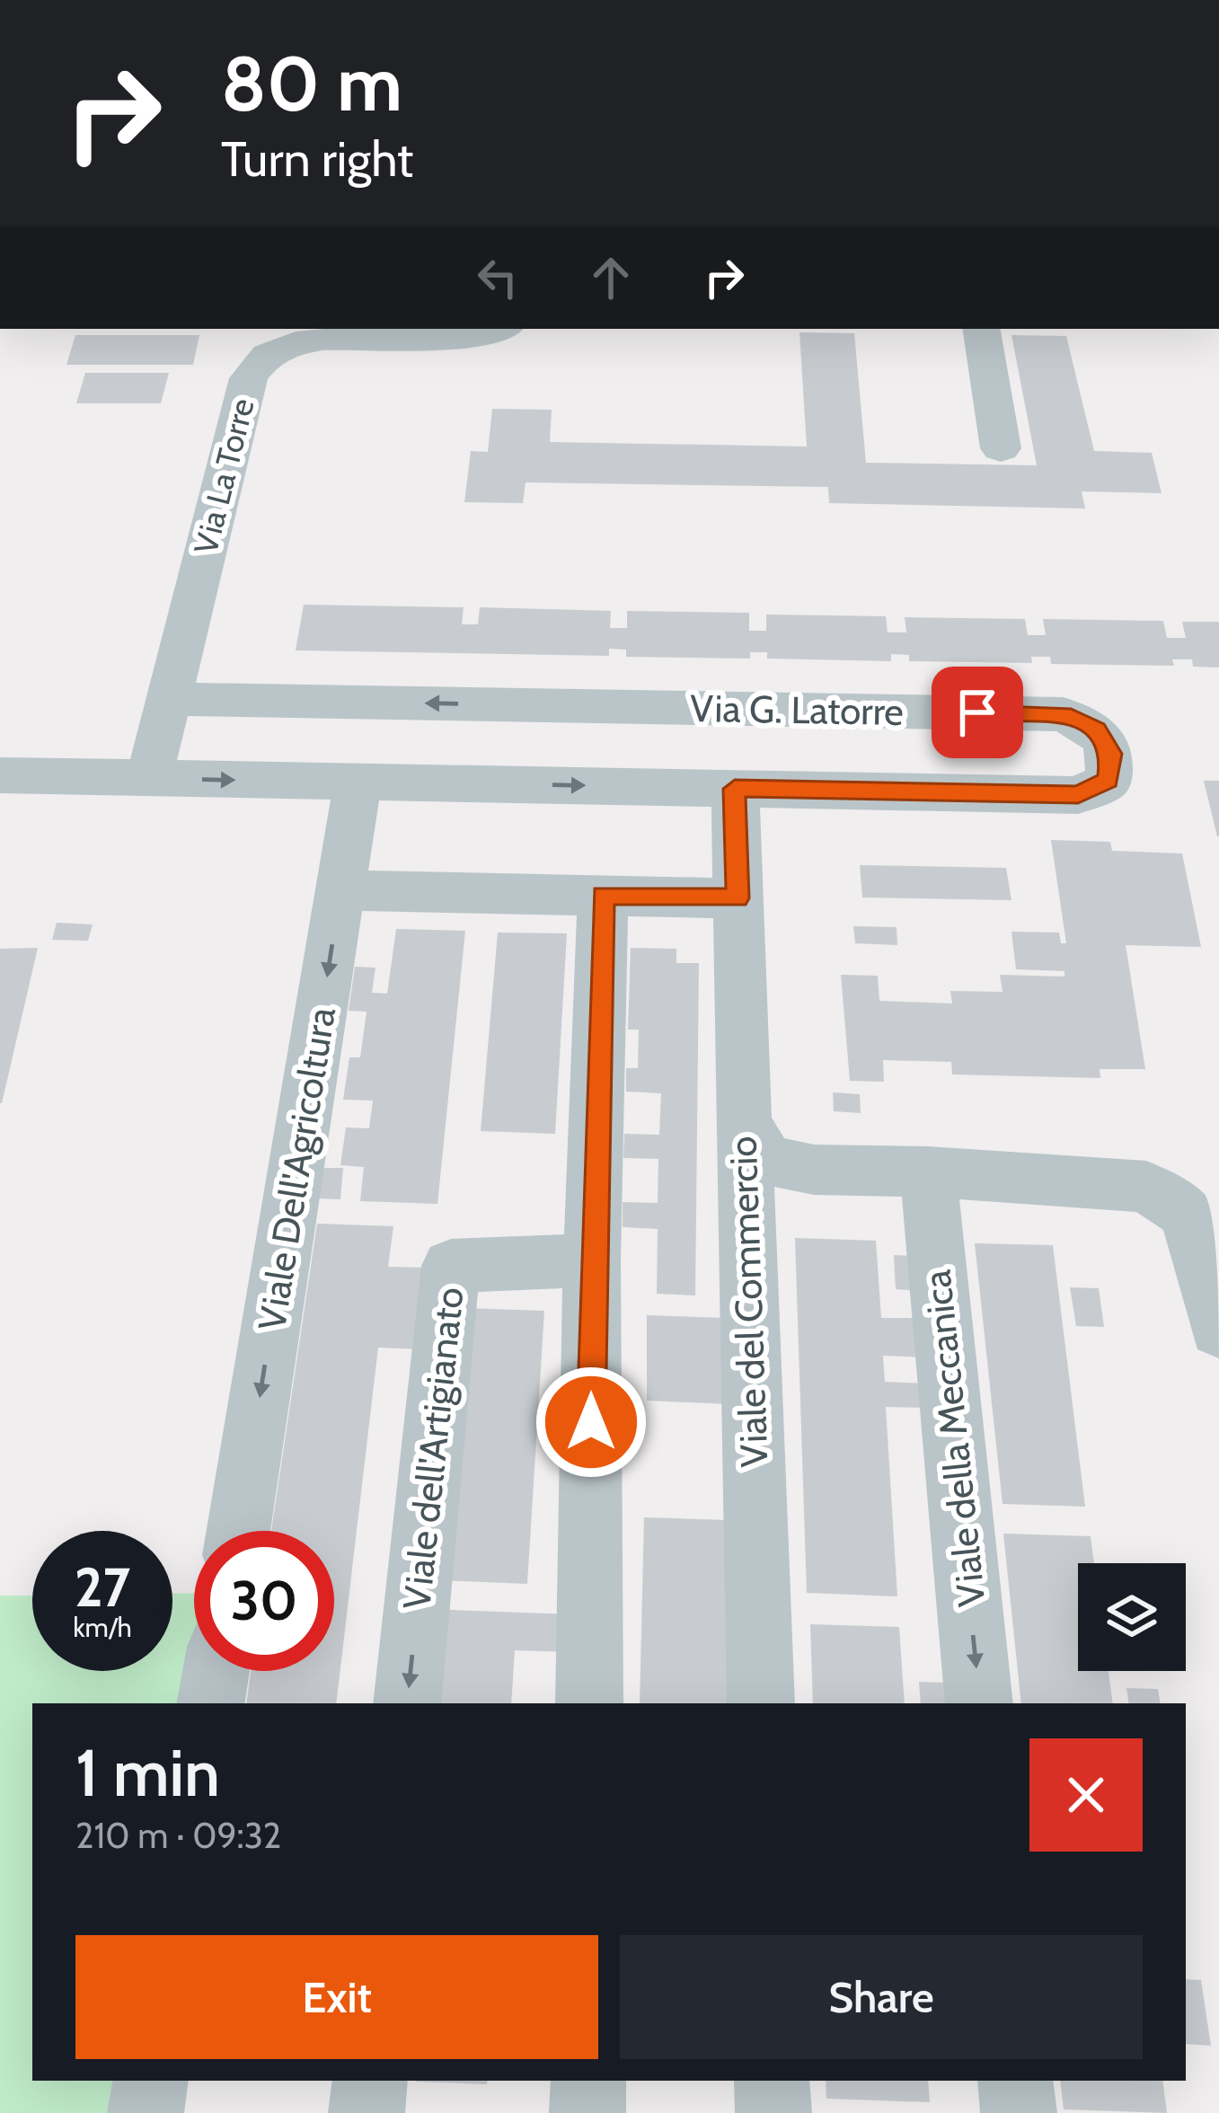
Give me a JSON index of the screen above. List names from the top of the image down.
{
  "streets": {
    "street": [
      "Via La Torre",
      "Via G. Latorre",
      "Viale Dell'Agricoltura",
      "Viale del Commercio",
      "Viale della Meccanica",
      "Viale dell'Artigianato"
    ]
  },
  "crossings": [
    ["Via La Torre", "Via G. Latorre"],
    ["Via G. Latorre", "Viale Dell'Agricoltura"],
    ["Viale del Commercio", "Viale della Meccanica"]
  ],
  "page": {
    "turn": ["80 m", "Turn right"],
    "speed": "27 km/h",
    "limit": "30",
    "heading": ["1 min", "210 m · 09:32"],
    "buttons": ["Exit", "Share"]
  }
}
